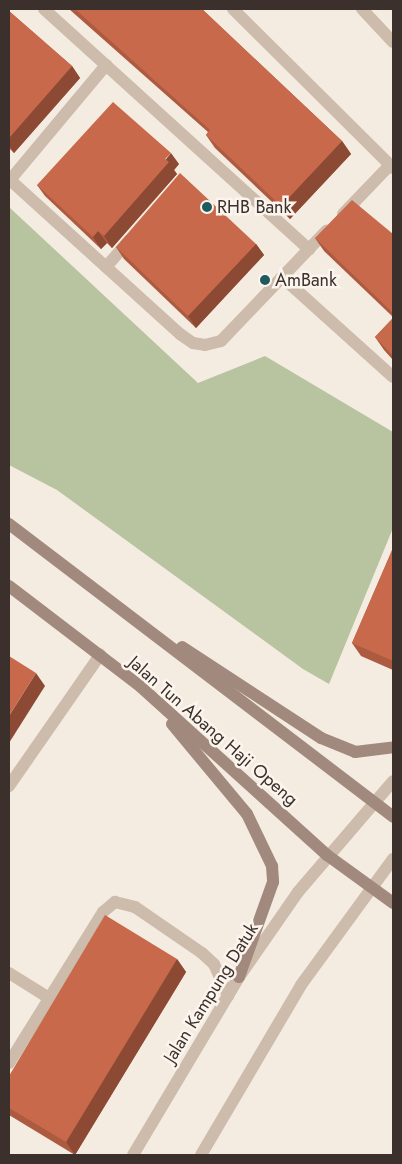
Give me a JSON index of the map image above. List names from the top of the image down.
{
  "streets": {
    "main road": ["Jalan Tun Abang Haji Openg"],
    "street": ["Jalan Kampung Datuk"]
  },
  "crossings": [
    ["Jalan Tun Abang Haji Openg", "Jalan Kampung Datuk"]
  ],
  "places": ["RHB Bank", "AmBank"]
}
